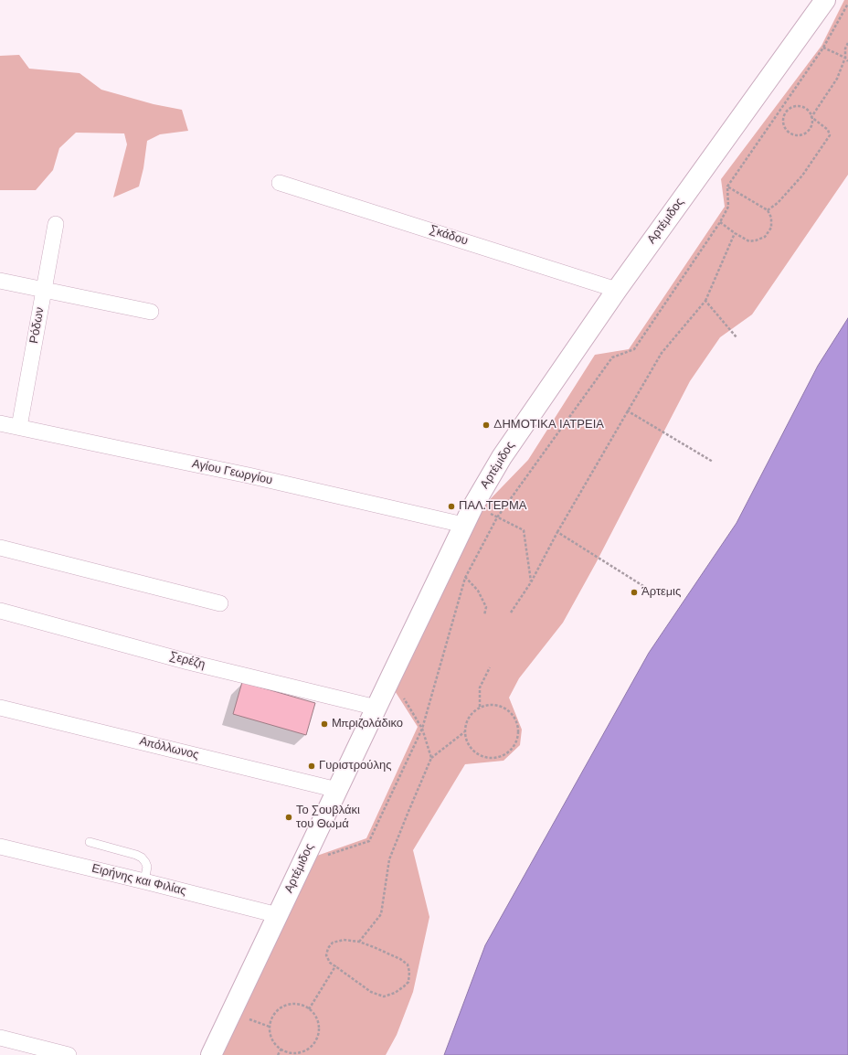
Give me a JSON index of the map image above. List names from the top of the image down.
{
  "streets": {
    "main road": ["Αρτέμιδος"],
    "street": [
      "Σκάδου",
      "Ρόδων",
      "Αγίου Γεωργίου",
      "Σερέζη",
      "Απόλλωνος",
      "Ειρήνης και Φιλίας"
    ]
  },
  "crossings": [
    ["Αρτέμιδος", "Σκάδου"],
    ["Αρτέμιδος", "Αγίου Γεωργίου"],
    ["Αρτέμιδος", "Σερέζη"],
    ["Αρτέμιδος", "Απόλλωνος"],
    ["Αρτέμιδος", "Ειρήνης και Φιλίας"],
    ["Ρόδων", "Αγίου Γεωργίου"]
  ],
  "places": [
    "ΔΗΜΟΤΙΚΑ ΙΑΤΡΕΙΑ",
    "ΠΑΛ.ΤΕΡΜΑ",
    "Άρτεμις",
    "Μπριζολάδικο",
    "Γυριστρούλης",
    "Το Σουβλάκι του Θωμά"
  ]
}
